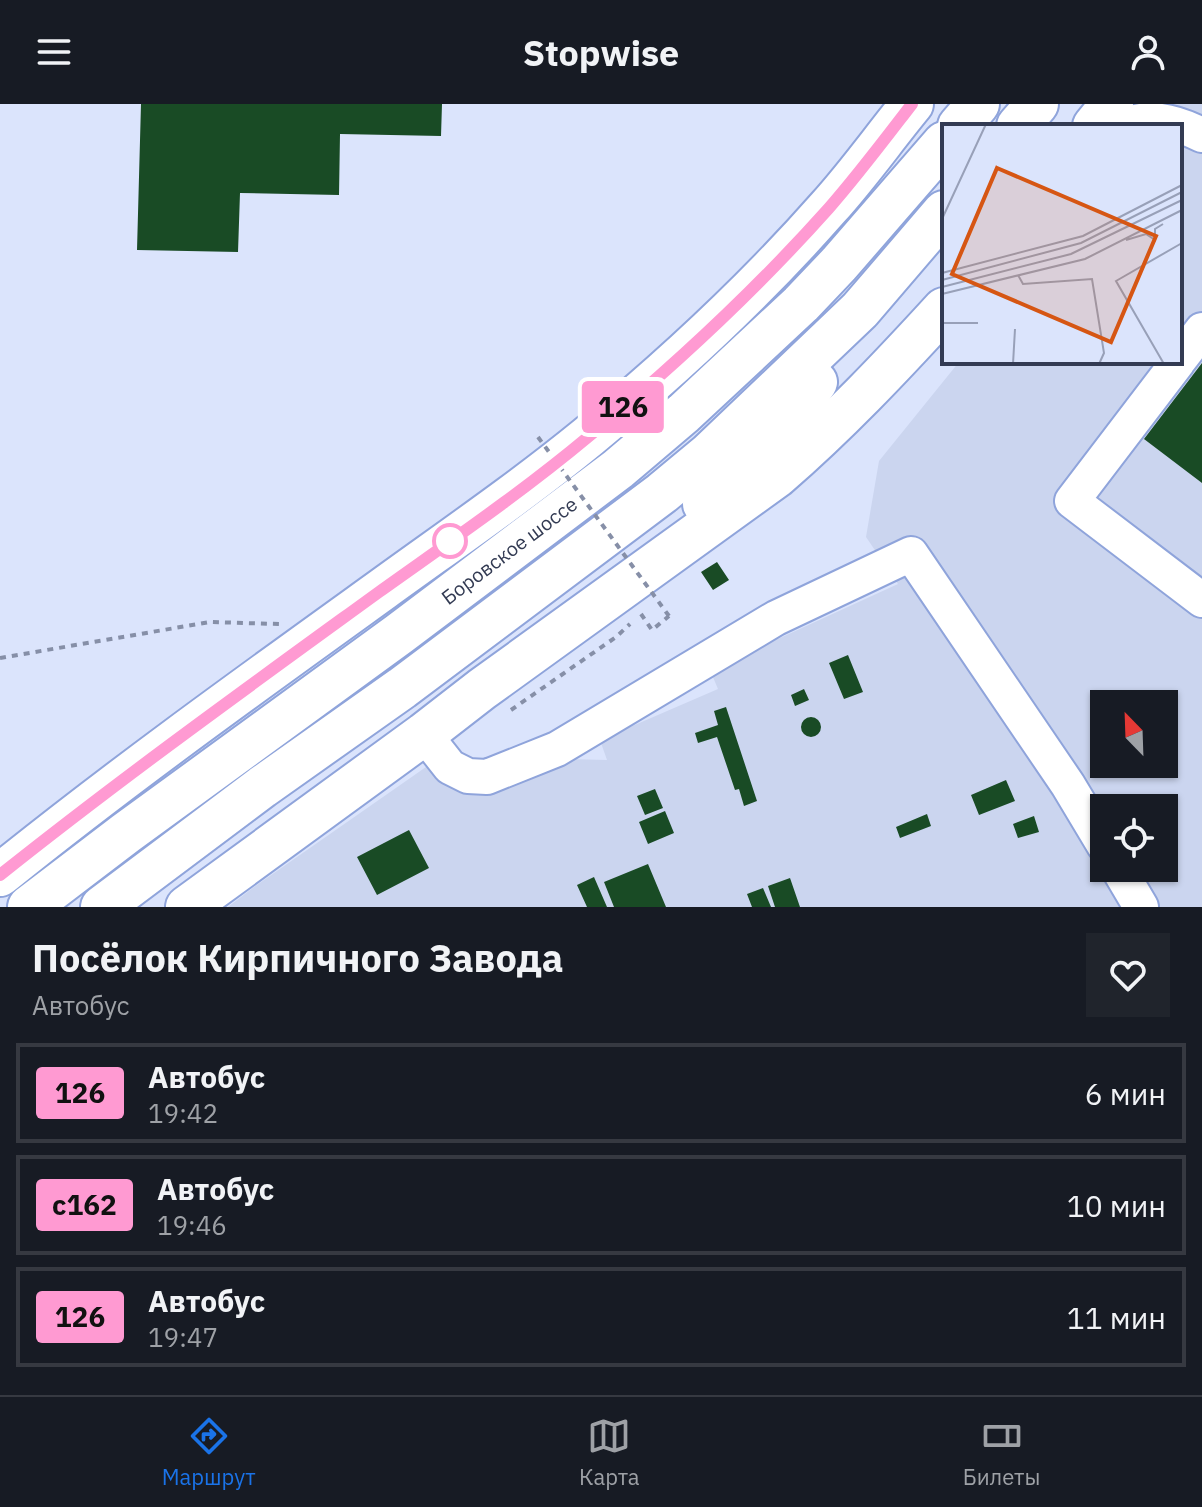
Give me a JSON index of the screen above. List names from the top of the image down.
{
  "streets": {
    "main road": ["Боровское шоссе"]
  },
  "lines": ["bus line 126"],
  "north": "top left",
  "page": {
    "header": "Stopwise",
    "on_map": "126",
    "heading": ["Посёлок Кирпичного Завода", "Автобус"],
    "list": [
      {
        "mark": "126",
        "name": "Автобус",
        "note": "19:42",
        "value": "6 мин"
      },
      {
        "mark": "с162",
        "name": "Автобус",
        "note": "19:46",
        "value": "10 мин"
      },
      {
        "mark": "126",
        "name": "Автобус",
        "note": "19:47",
        "value": "11 мин"
      }
    ],
    "tabs": ["Маршрут", "Карта", "Билеты"]
  }
}
